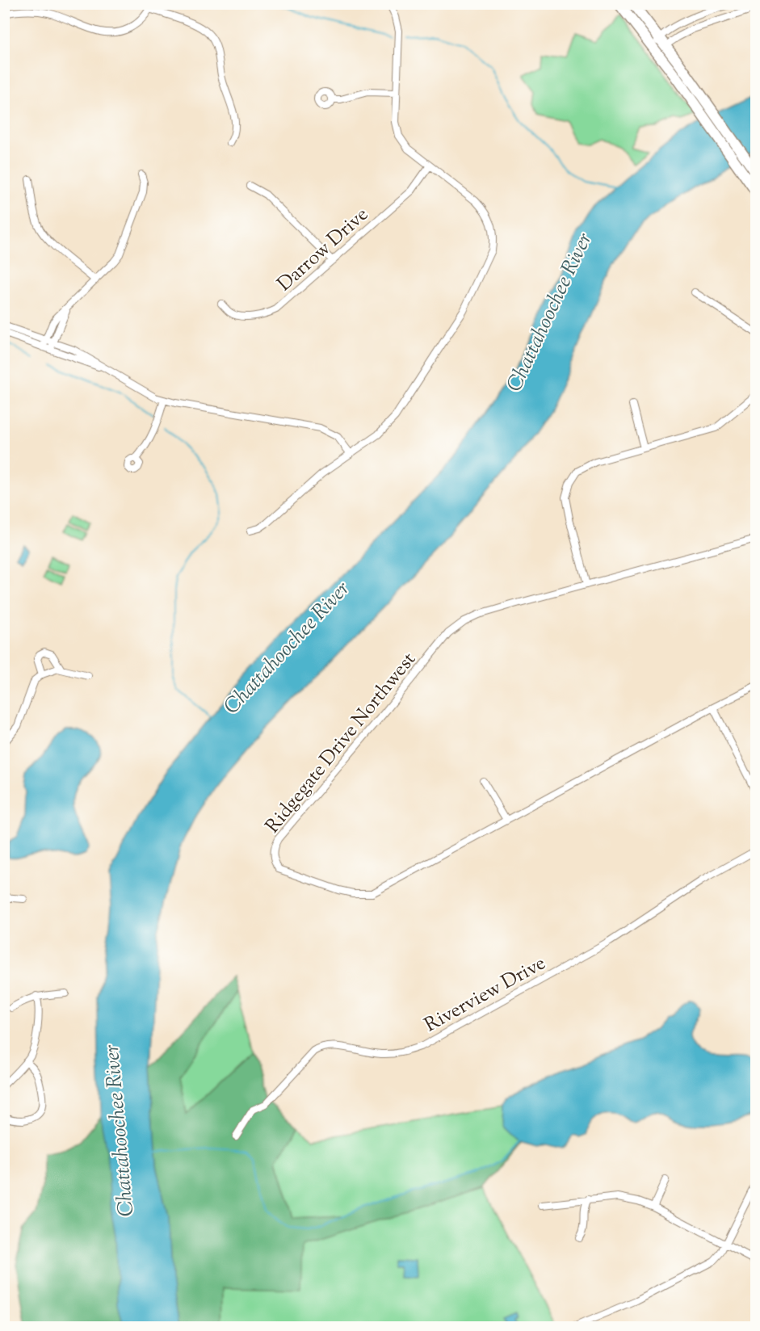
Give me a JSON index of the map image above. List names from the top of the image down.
{
  "streets": {
    "street": ["Darrow Drive", "Ridgegate Drive Northwest", "Riverview Drive"]
  },
  "water": ["Chattahoochee River"]
}
